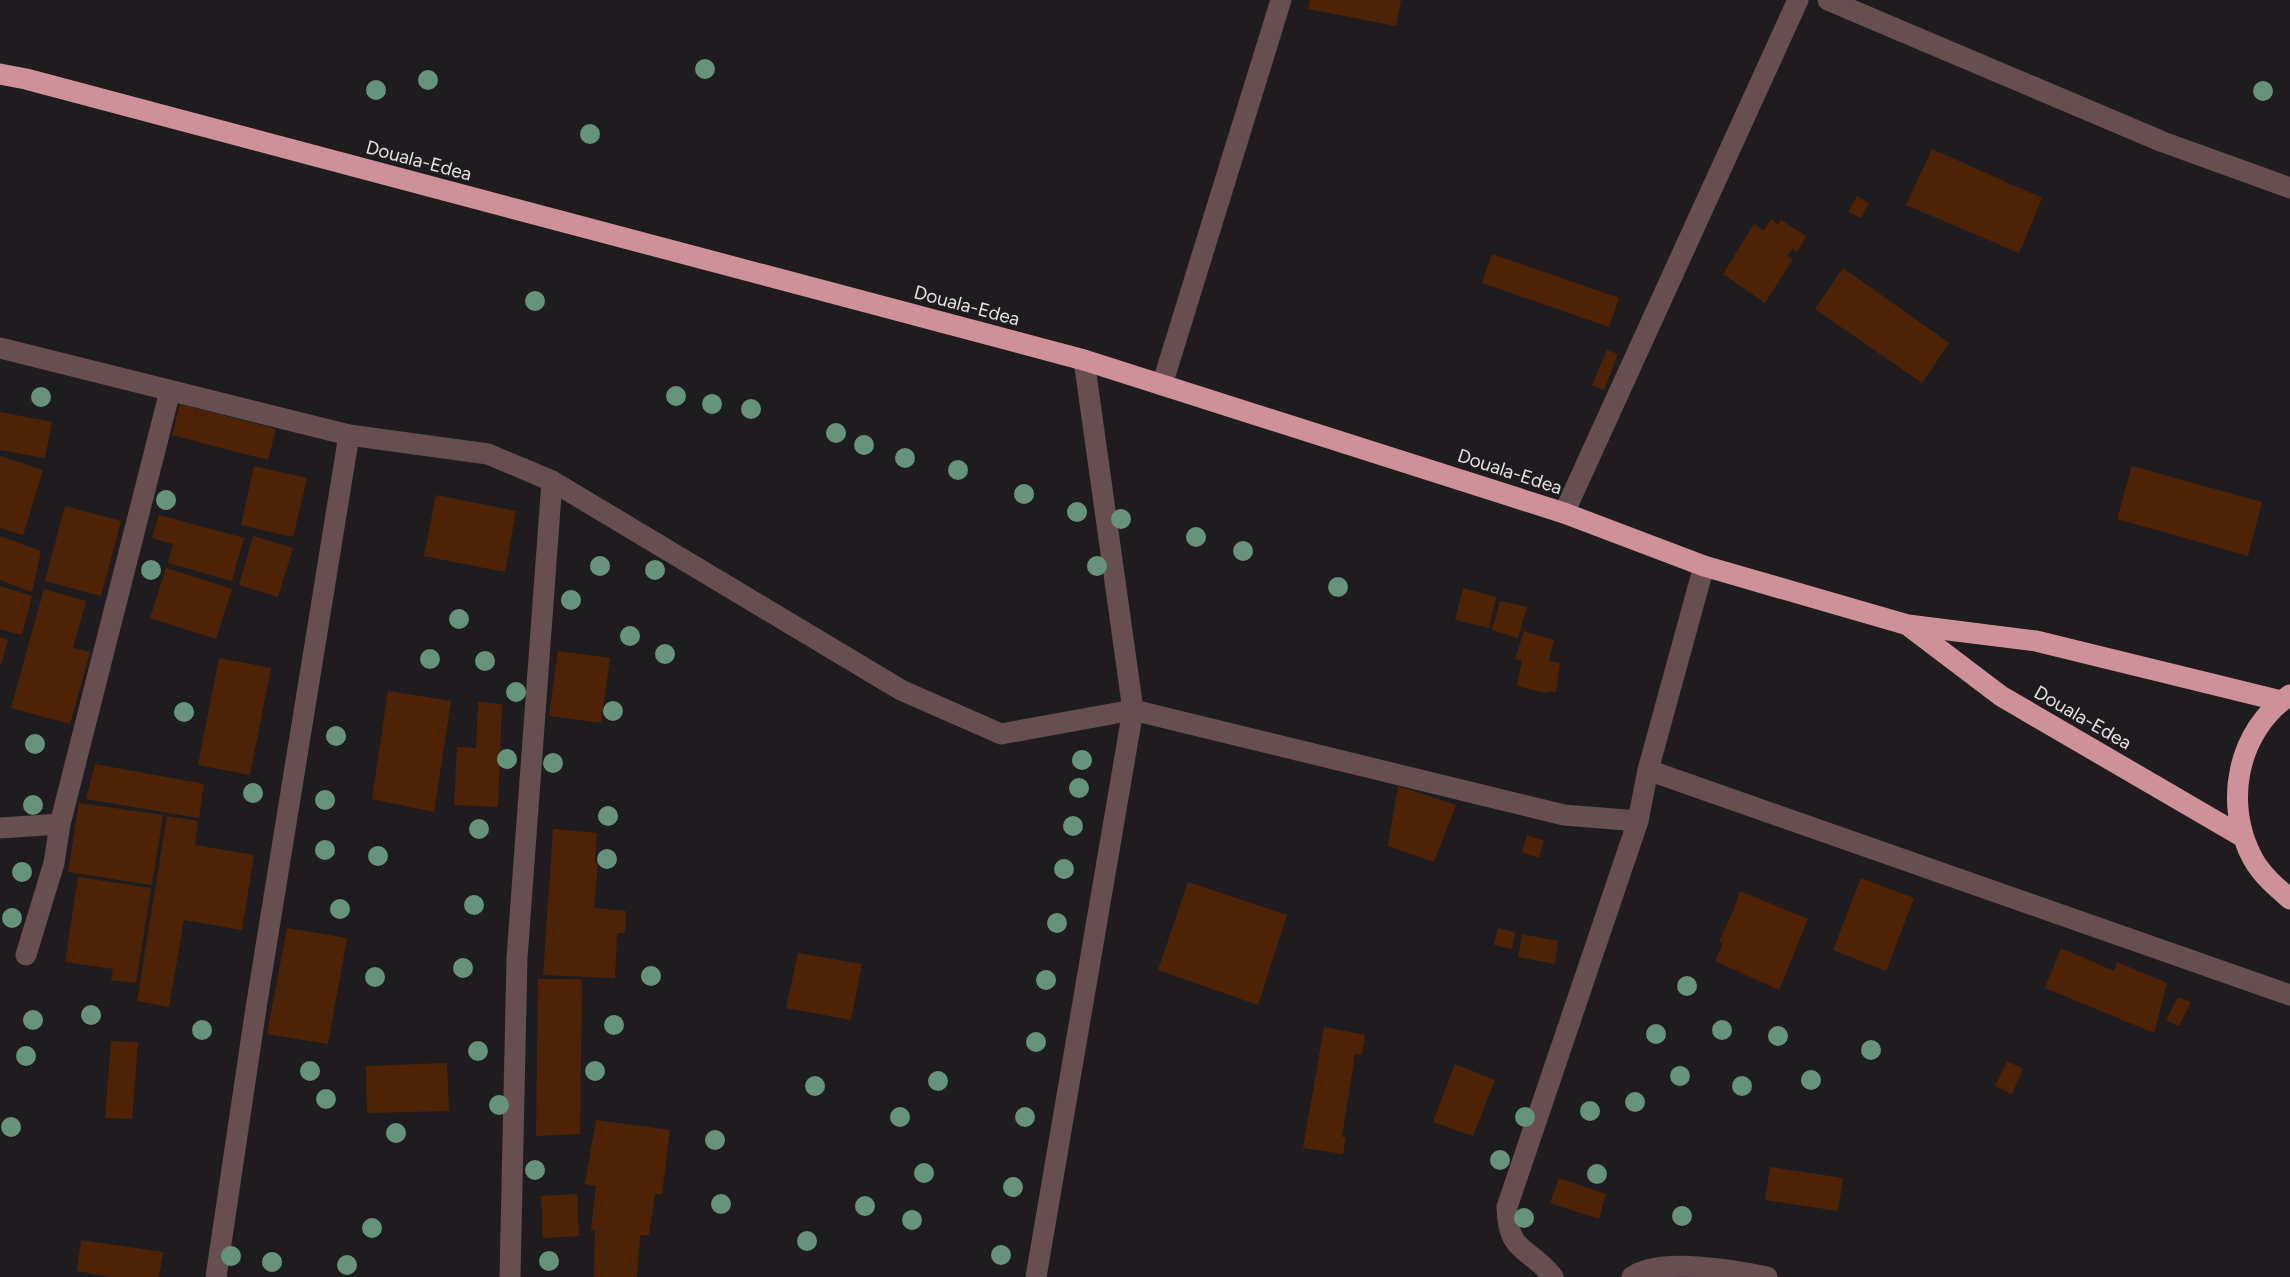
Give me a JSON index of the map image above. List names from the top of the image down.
{
  "streets": {
    "highway": ["Douala-Edea"]
  }
}
